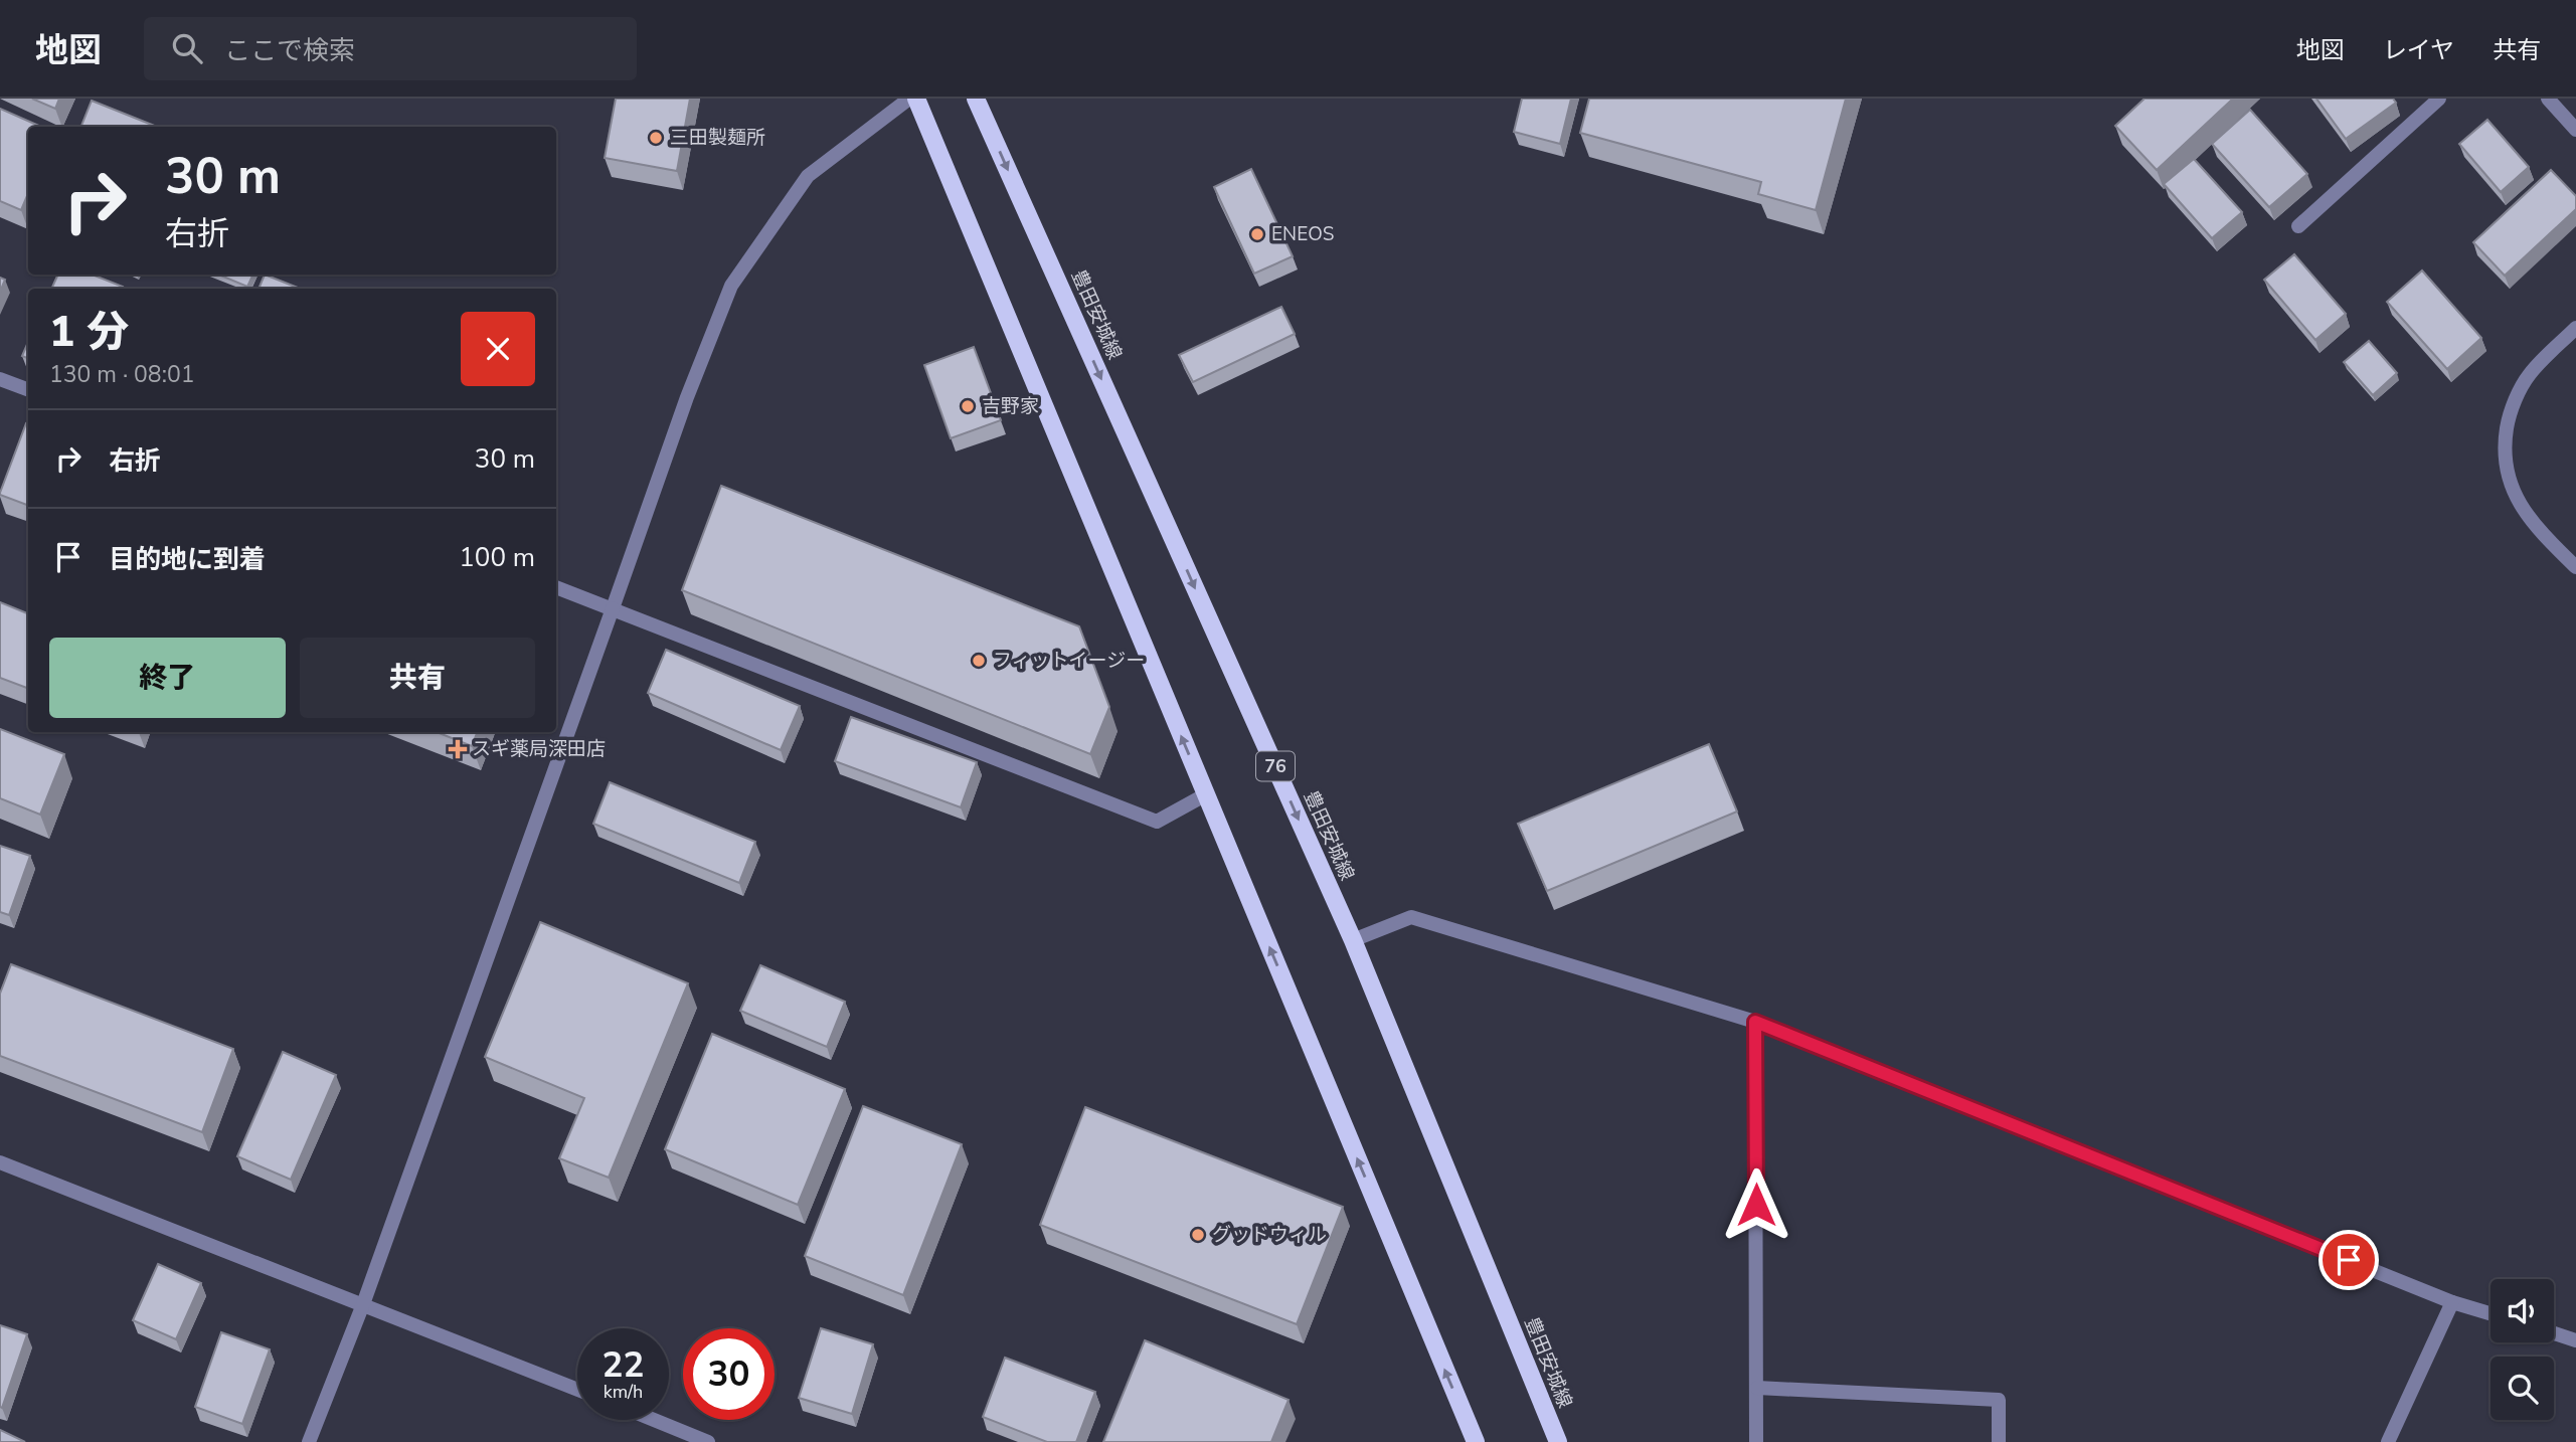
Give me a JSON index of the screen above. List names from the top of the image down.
{
  "streets": {
    "main road": ["豊田安城線", "76"]
  },
  "places": {
    "other": [
      "三田製麺所",
      "ENEOS",
      "吉野家",
      "フィットイージー",
      "グッドウィル"
    ],
    "health": ["スギ薬局深田店"]
  },
  "page": {
    "header": "地図",
    "search": "ここで検索",
    "nav": ["地図", "レイヤ", "共有"],
    "turn": ["30 m", "右折"],
    "heading": ["1 分", "130 m · 08:01"],
    "list": [
      {
        "name": "右折",
        "value": "30 m"
      },
      {
        "name": "目的地に到着",
        "value": "100 m"
      }
    ],
    "buttons": ["終了", "共有"],
    "speed": "22 km/h",
    "limit": "30"
  }
}
